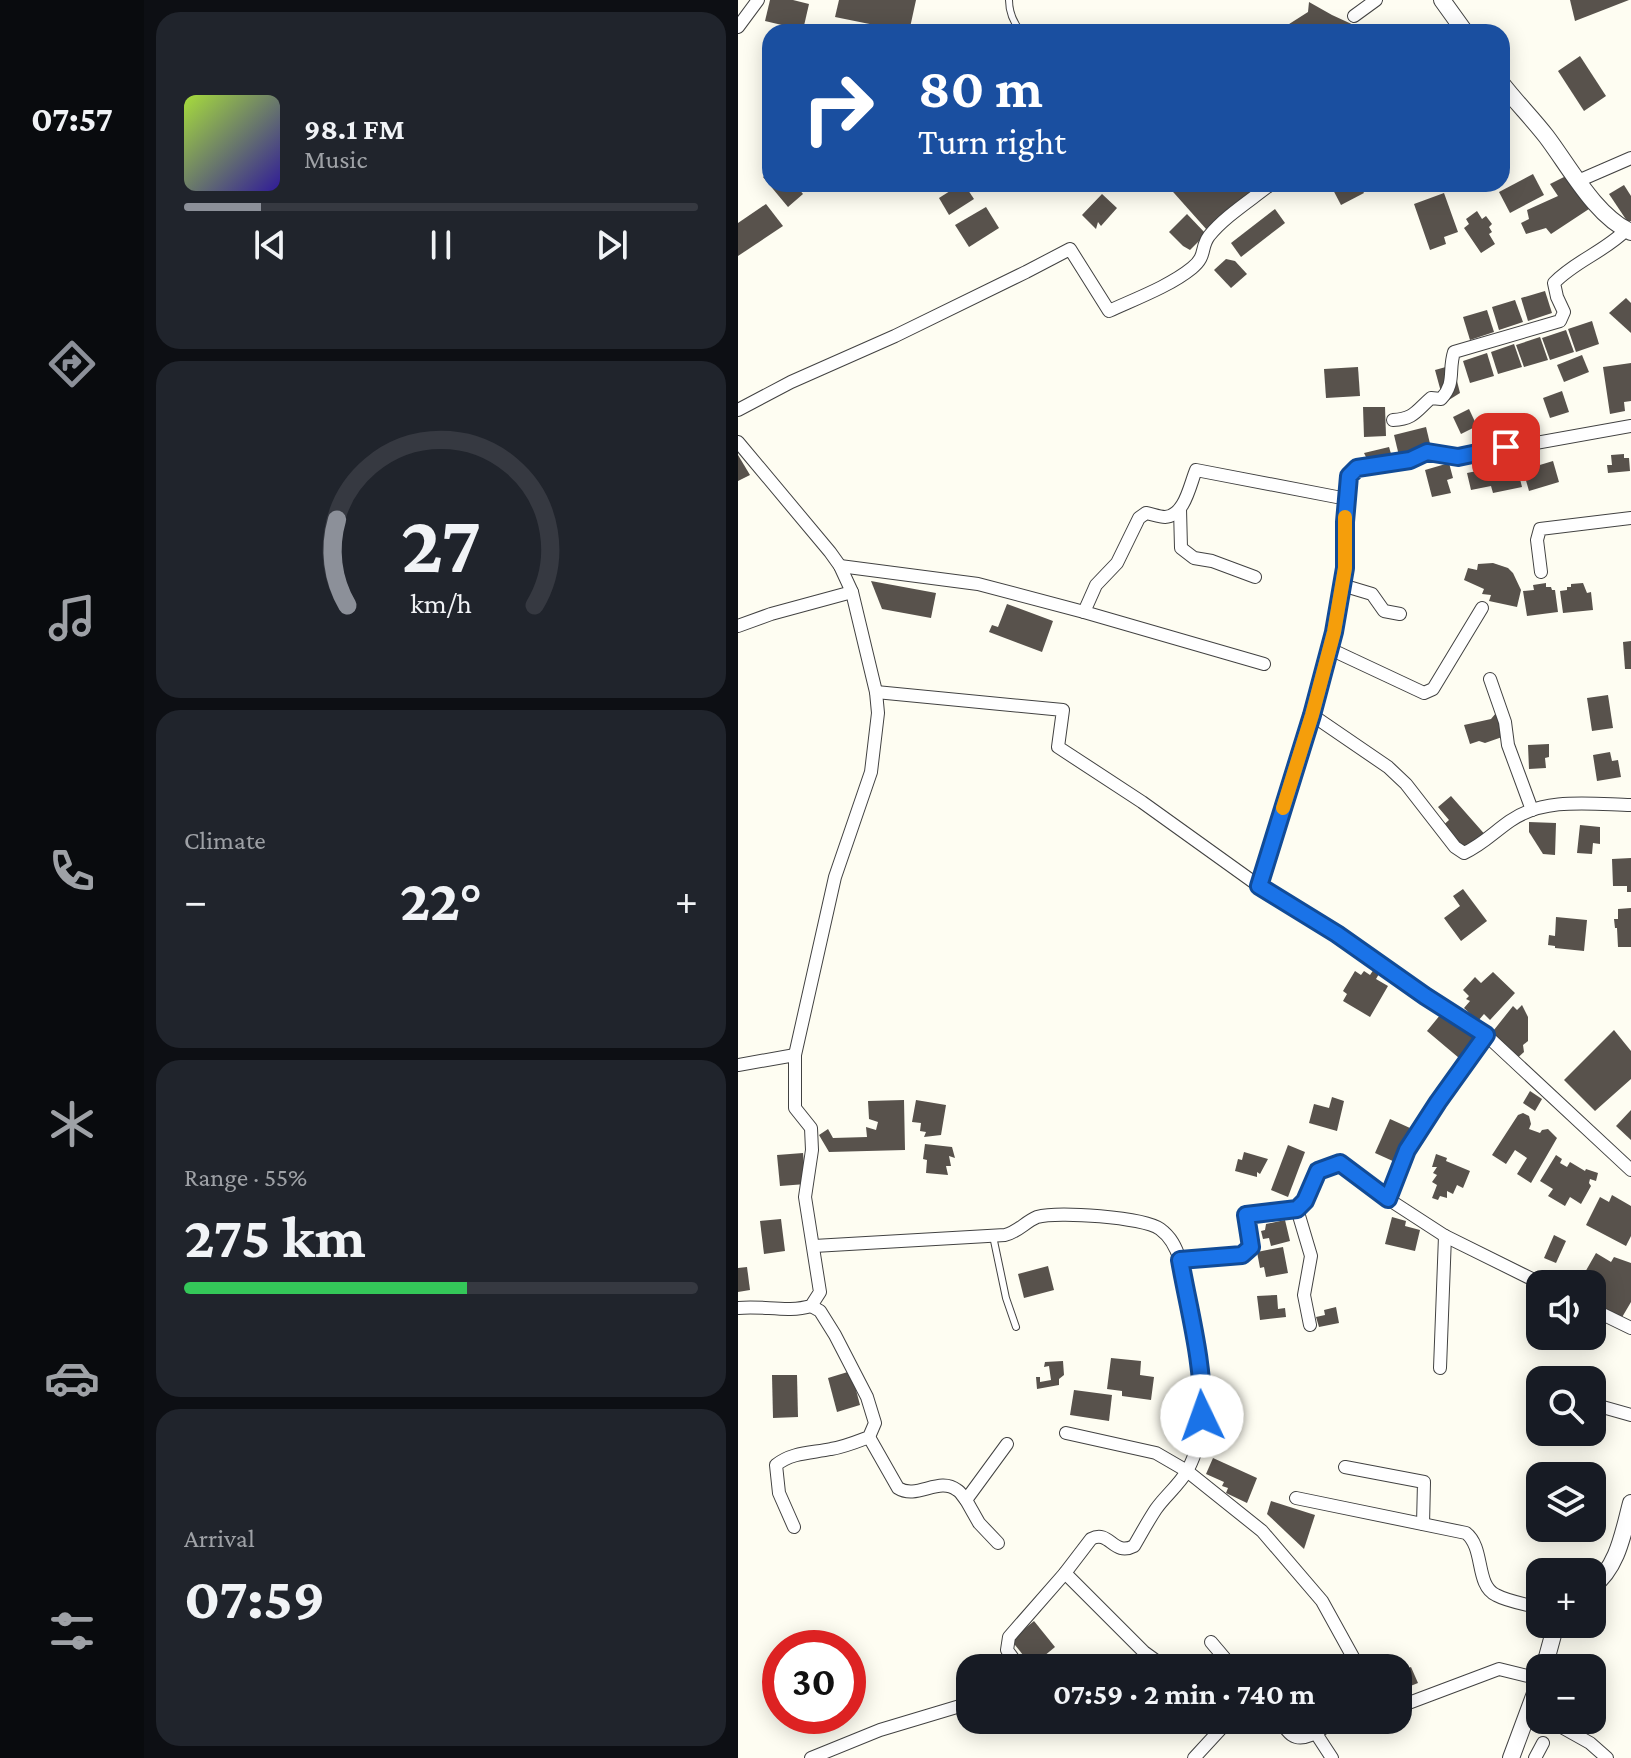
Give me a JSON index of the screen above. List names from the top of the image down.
{
  "page": {
    "tabs": "07:57",
    "turn": ["80 m", "Turn right"],
    "song": ["98.1 FM", "Music"],
    "tile": [
      "Climate",
      ["Range · 55%", "275 km"],
      ["Arrival", "07:59"]
    ],
    "heat": ["−", "22°", "+"],
    "map_buttons": ["+", "−"],
    "limit": "30",
    "trip": "07:59 · 2 min · 740 m",
    "gauge": ["27", "km/h"]
  }
}
